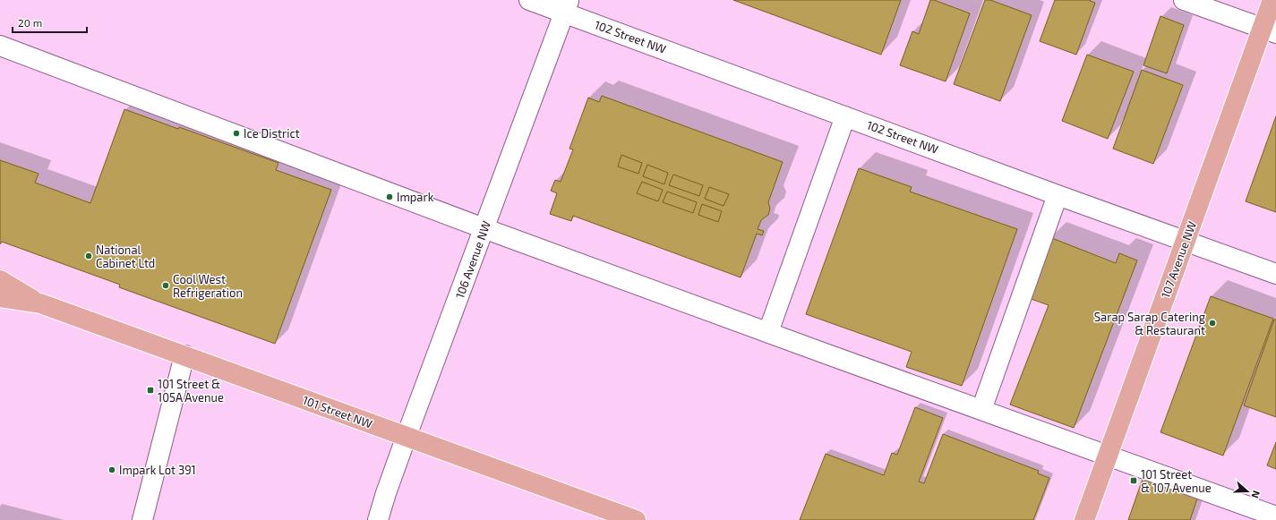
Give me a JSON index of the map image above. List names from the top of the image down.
{
  "streets": {
    "main road": ["107 Avenue NW", "101 Street NW"],
    "street": ["102 Street NW", "106 Avenue NW"]
  },
  "crossings": [
    ["102 Street NW", "106 Avenue NW"],
    ["102 Street NW", "107 Avenue NW"],
    ["106 Avenue NW", "101 Street NW"]
  ],
  "places": {
    "other": [
      "Ice District",
      "Impark",
      "National Cabinet Ltd",
      "Cool West Refrigeration",
      "Sarap Sarap Catering & Restaurant",
      "Impark Lot 391"
    ],
    "transit": ["101 Street & 105A Avenue", "101 Street & 107 Avenue"]
  },
  "scale_bar": "20 m",
  "north": "right"
}
